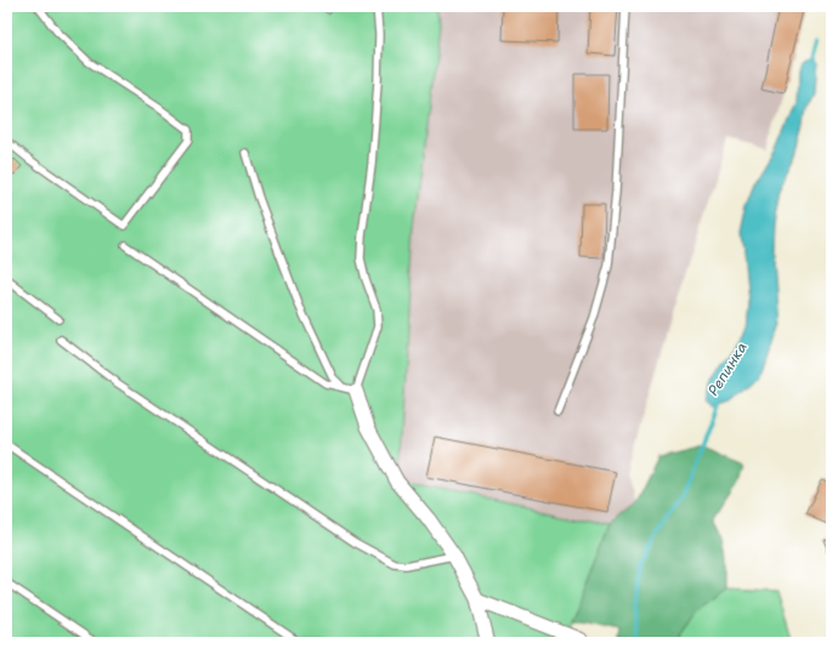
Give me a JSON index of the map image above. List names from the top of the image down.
{
  "water": ["Репинка"]
}
